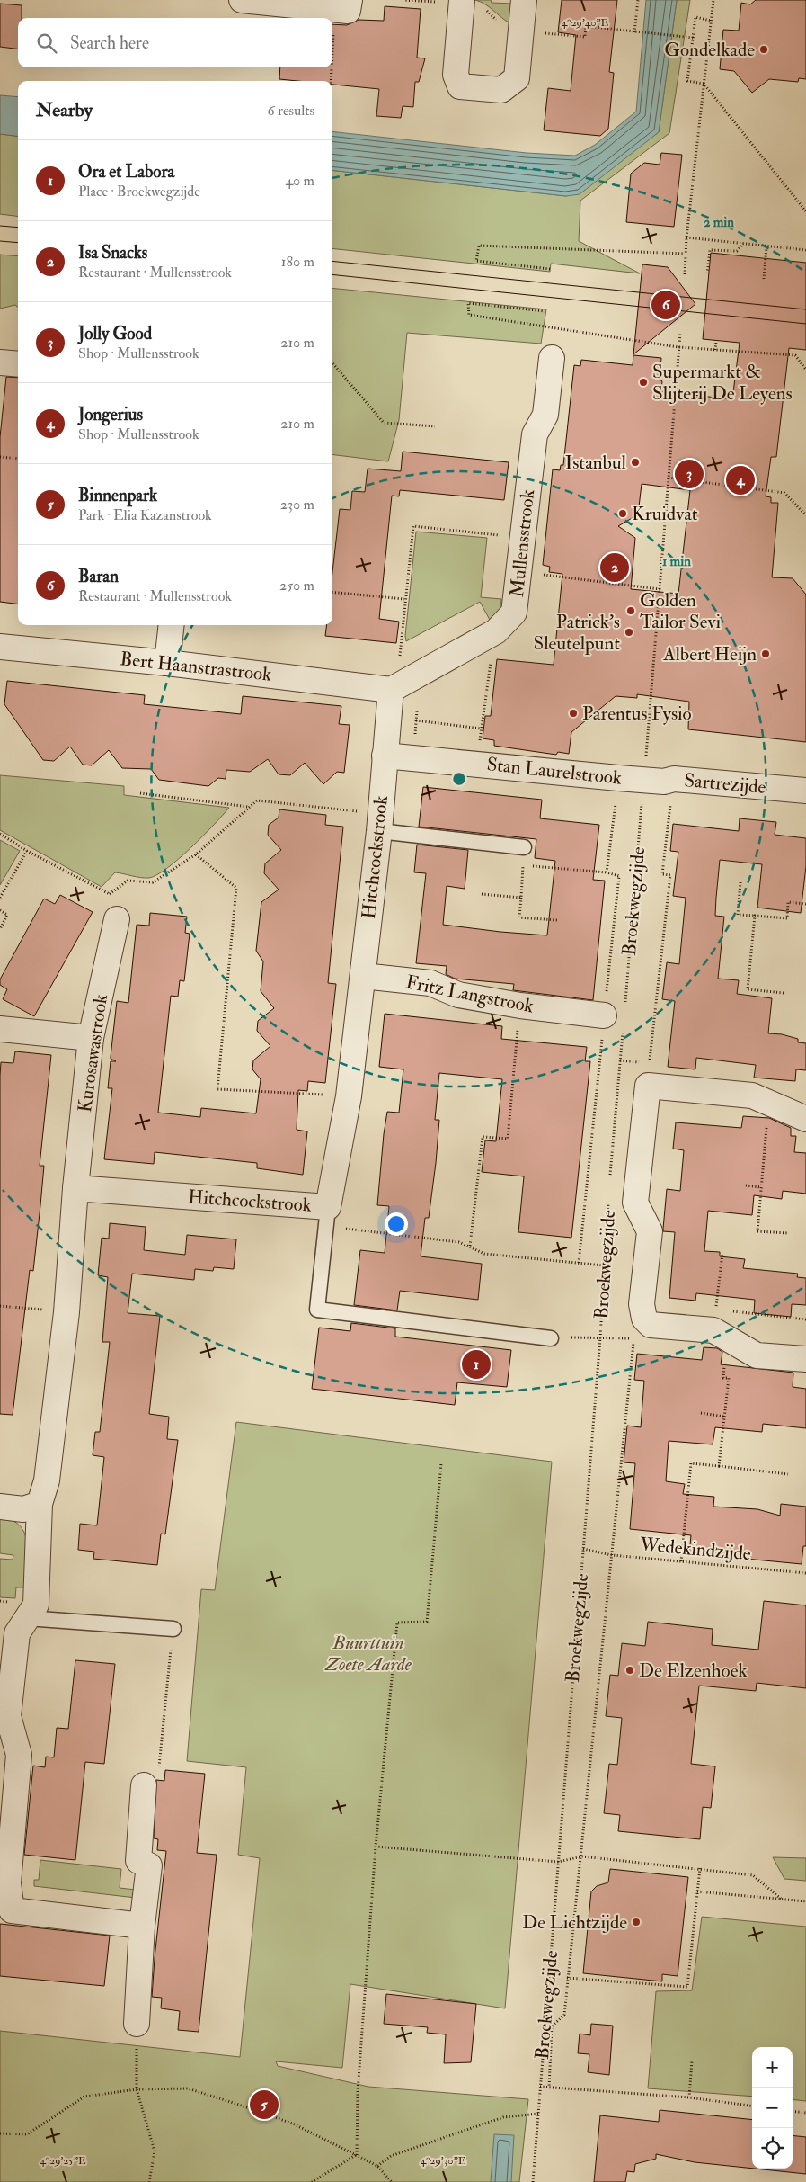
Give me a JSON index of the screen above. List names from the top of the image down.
{
  "streets": {
    "street": [
      "Mullensstrook",
      "Bert Haanstrastrook",
      "Stan Laurelstrook",
      "Sartrezijde",
      "Hitchcockstrook",
      "Broekwegzijde",
      "Fritz Langstrook",
      "Kurosawastrook"
    ],
    "path": ["Wedekindzijde"]
  },
  "crossings": [
    ["Mullensstrook", "Bert Haanstrastrook"],
    ["Mullensstrook", "Hitchcockstrook"],
    ["Bert Haanstrastrook", "Hitchcockstrook"],
    ["Stan Laurelstrook", "Sartrezijde"],
    ["Stan Laurelstrook", "Hitchcockstrook"],
    ["Stan Laurelstrook", "Broekwegzijde"],
    ["Sartrezijde", "Broekwegzijde"],
    ["Hitchcockstrook", "Fritz Langstrook"],
    ["Hitchcockstrook", "Kurosawastrook"],
    ["Broekwegzijde", "Fritz Langstrook"],
    ["Broekwegzijde", "Wedekindzijde"]
  ],
  "parks": ["Buurttuin Zoete Aarde"],
  "places": [
    "Gondelkade",
    "Supermarkt & Slijterij De Leyens",
    "Istanbul",
    "Kruidvat",
    "Golden Tailor Sevi",
    "Patrick's Sleutelpunt",
    "Albert Heijn",
    "Parentus Fysio",
    "De Elzenhoek",
    "De Lichtzijde"
  ],
  "page": {
    "search": "Search here",
    "heading": ["Nearby", "6 results"],
    "list": [
      {
        "mark": "1",
        "name": "Ora et Labora",
        "note": "Place · Broekwegzijde",
        "value": "40 m"
      },
      {
        "mark": "2",
        "name": "Isa Snacks",
        "note": "Restaurant · Mullensstrook",
        "value": "180 m"
      },
      {
        "mark": "3",
        "name": "Jolly Good",
        "note": "Shop · Mullensstrook",
        "value": "210 m"
      },
      {
        "mark": "4",
        "name": "Jongerius",
        "note": "Shop · Mullensstrook",
        "value": "210 m"
      },
      {
        "mark": "5",
        "name": "Binnenpark",
        "note": "Park · Elia Kazanstrook",
        "value": "230 m"
      },
      {
        "mark": "6",
        "name": "Baran",
        "note": "Restaurant · Mullensstrook",
        "value": "250 m"
      }
    ],
    "pins": [
      "6",
      "3",
      "4",
      "2",
      "1",
      "5"
    ],
    "map_buttons": ["+", "−"]
  },
  "coordinates": ["4°29'40\"E", "4°29'25\"E", "4°29'30\"E"],
  "rings": ["2 min", "1 min"]
}
